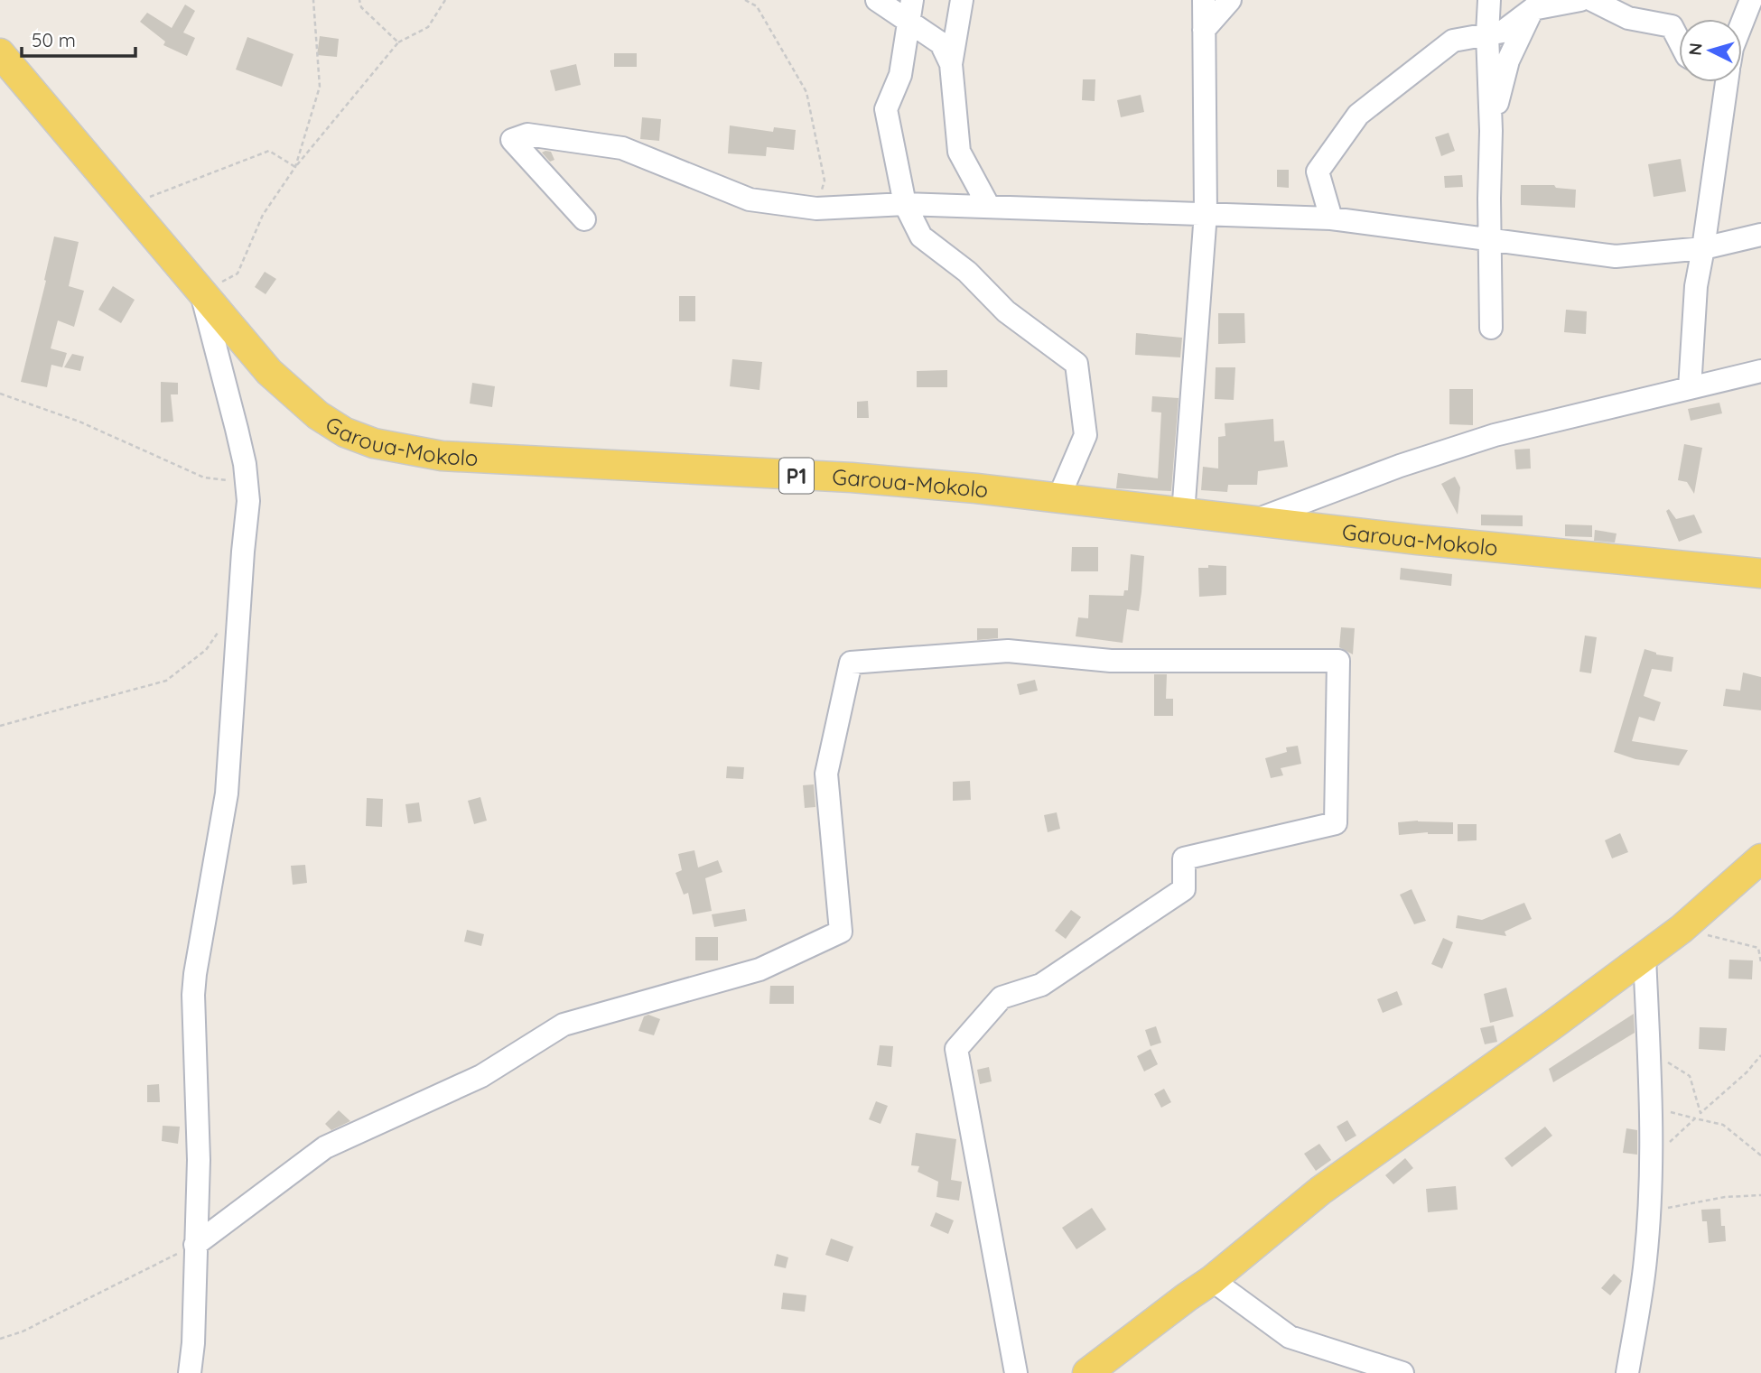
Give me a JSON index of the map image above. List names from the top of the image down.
{
  "streets": {
    "main road": ["Garoua-Mokolo", "P1"]
  },
  "scale_bar": "50 m",
  "north": "left"
}
